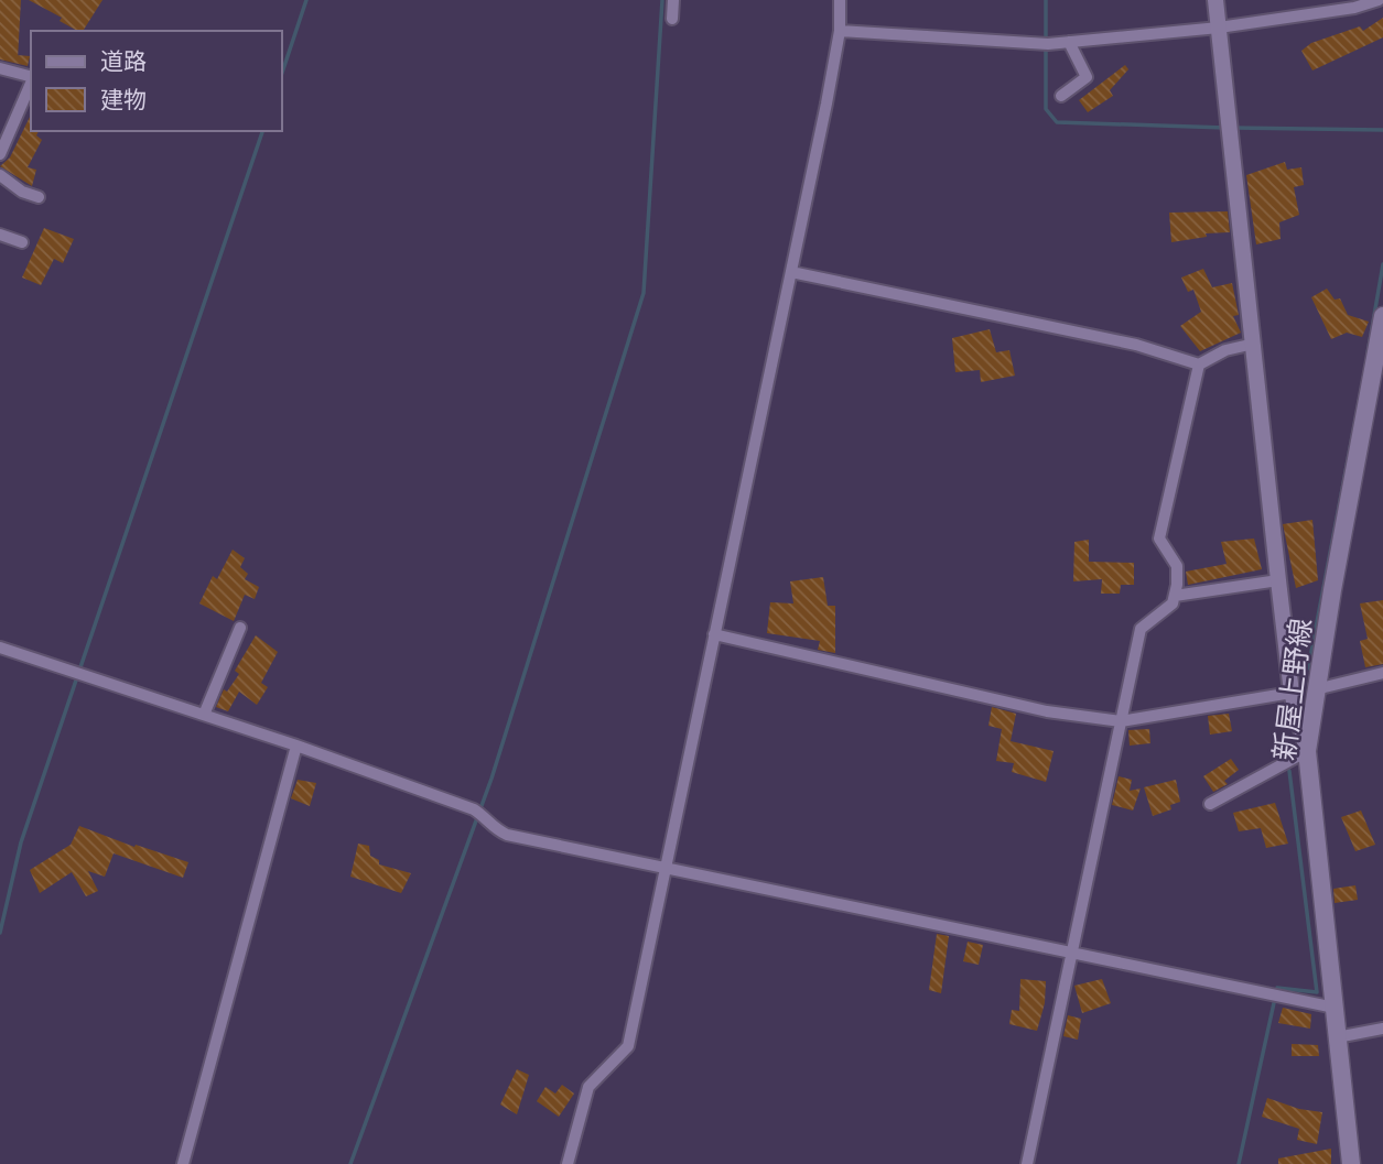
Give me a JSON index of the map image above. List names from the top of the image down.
{
  "streets": {
    "main road": ["新屋上野線"]
  },
  "legend": ["道路", "建物"]
}
